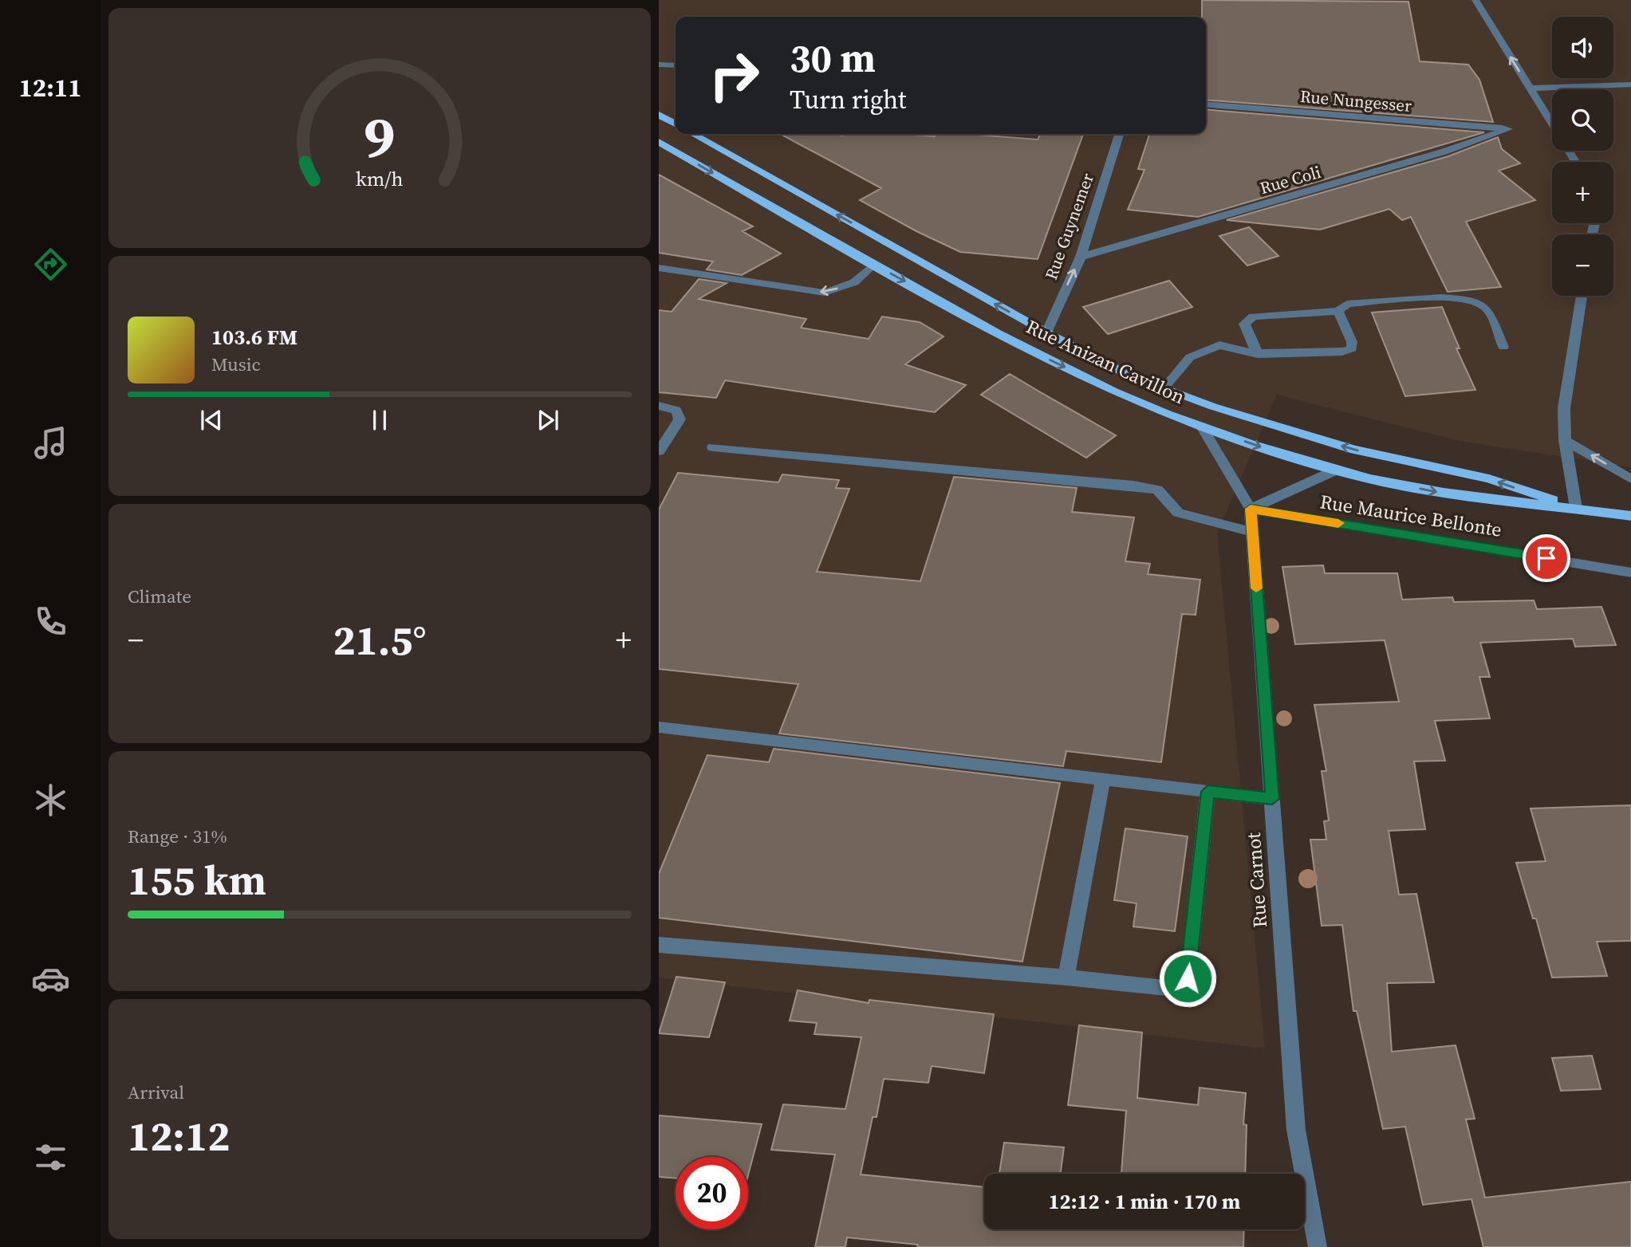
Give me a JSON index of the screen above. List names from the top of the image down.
{
  "streets": {
    "main road": ["Rue Anizan Cavillon"],
    "street": [
      "Rue Nungesser",
      "Rue Coli",
      "Rue Guynemer",
      "Rue Maurice Bellonte",
      "Rue Carnot"
    ]
  },
  "crossings": [
    ["Rue Nungesser", "Rue Coli"],
    ["Rue Coli", "Rue Guynemer"],
    ["Rue Guynemer", "Rue Anizan Cavillon"],
    ["Rue Maurice Bellonte", "Rue Carnot"]
  ],
  "one_way": ["Rue Guynemer"],
  "page": {
    "tabs": "12:11",
    "map_buttons": ["+", "−"],
    "turn": ["30 m", "Turn right"],
    "song": ["103.6 FM", "Music"],
    "tile": [
      "Climate",
      ["Range · 31%", "155 km"],
      ["Arrival", "12:12"]
    ],
    "heat": ["−", "21.5°", "+"],
    "limit": "20",
    "trip": "12:12 · 1 min · 170 m",
    "gauge": ["9", "km/h"]
  }
}
